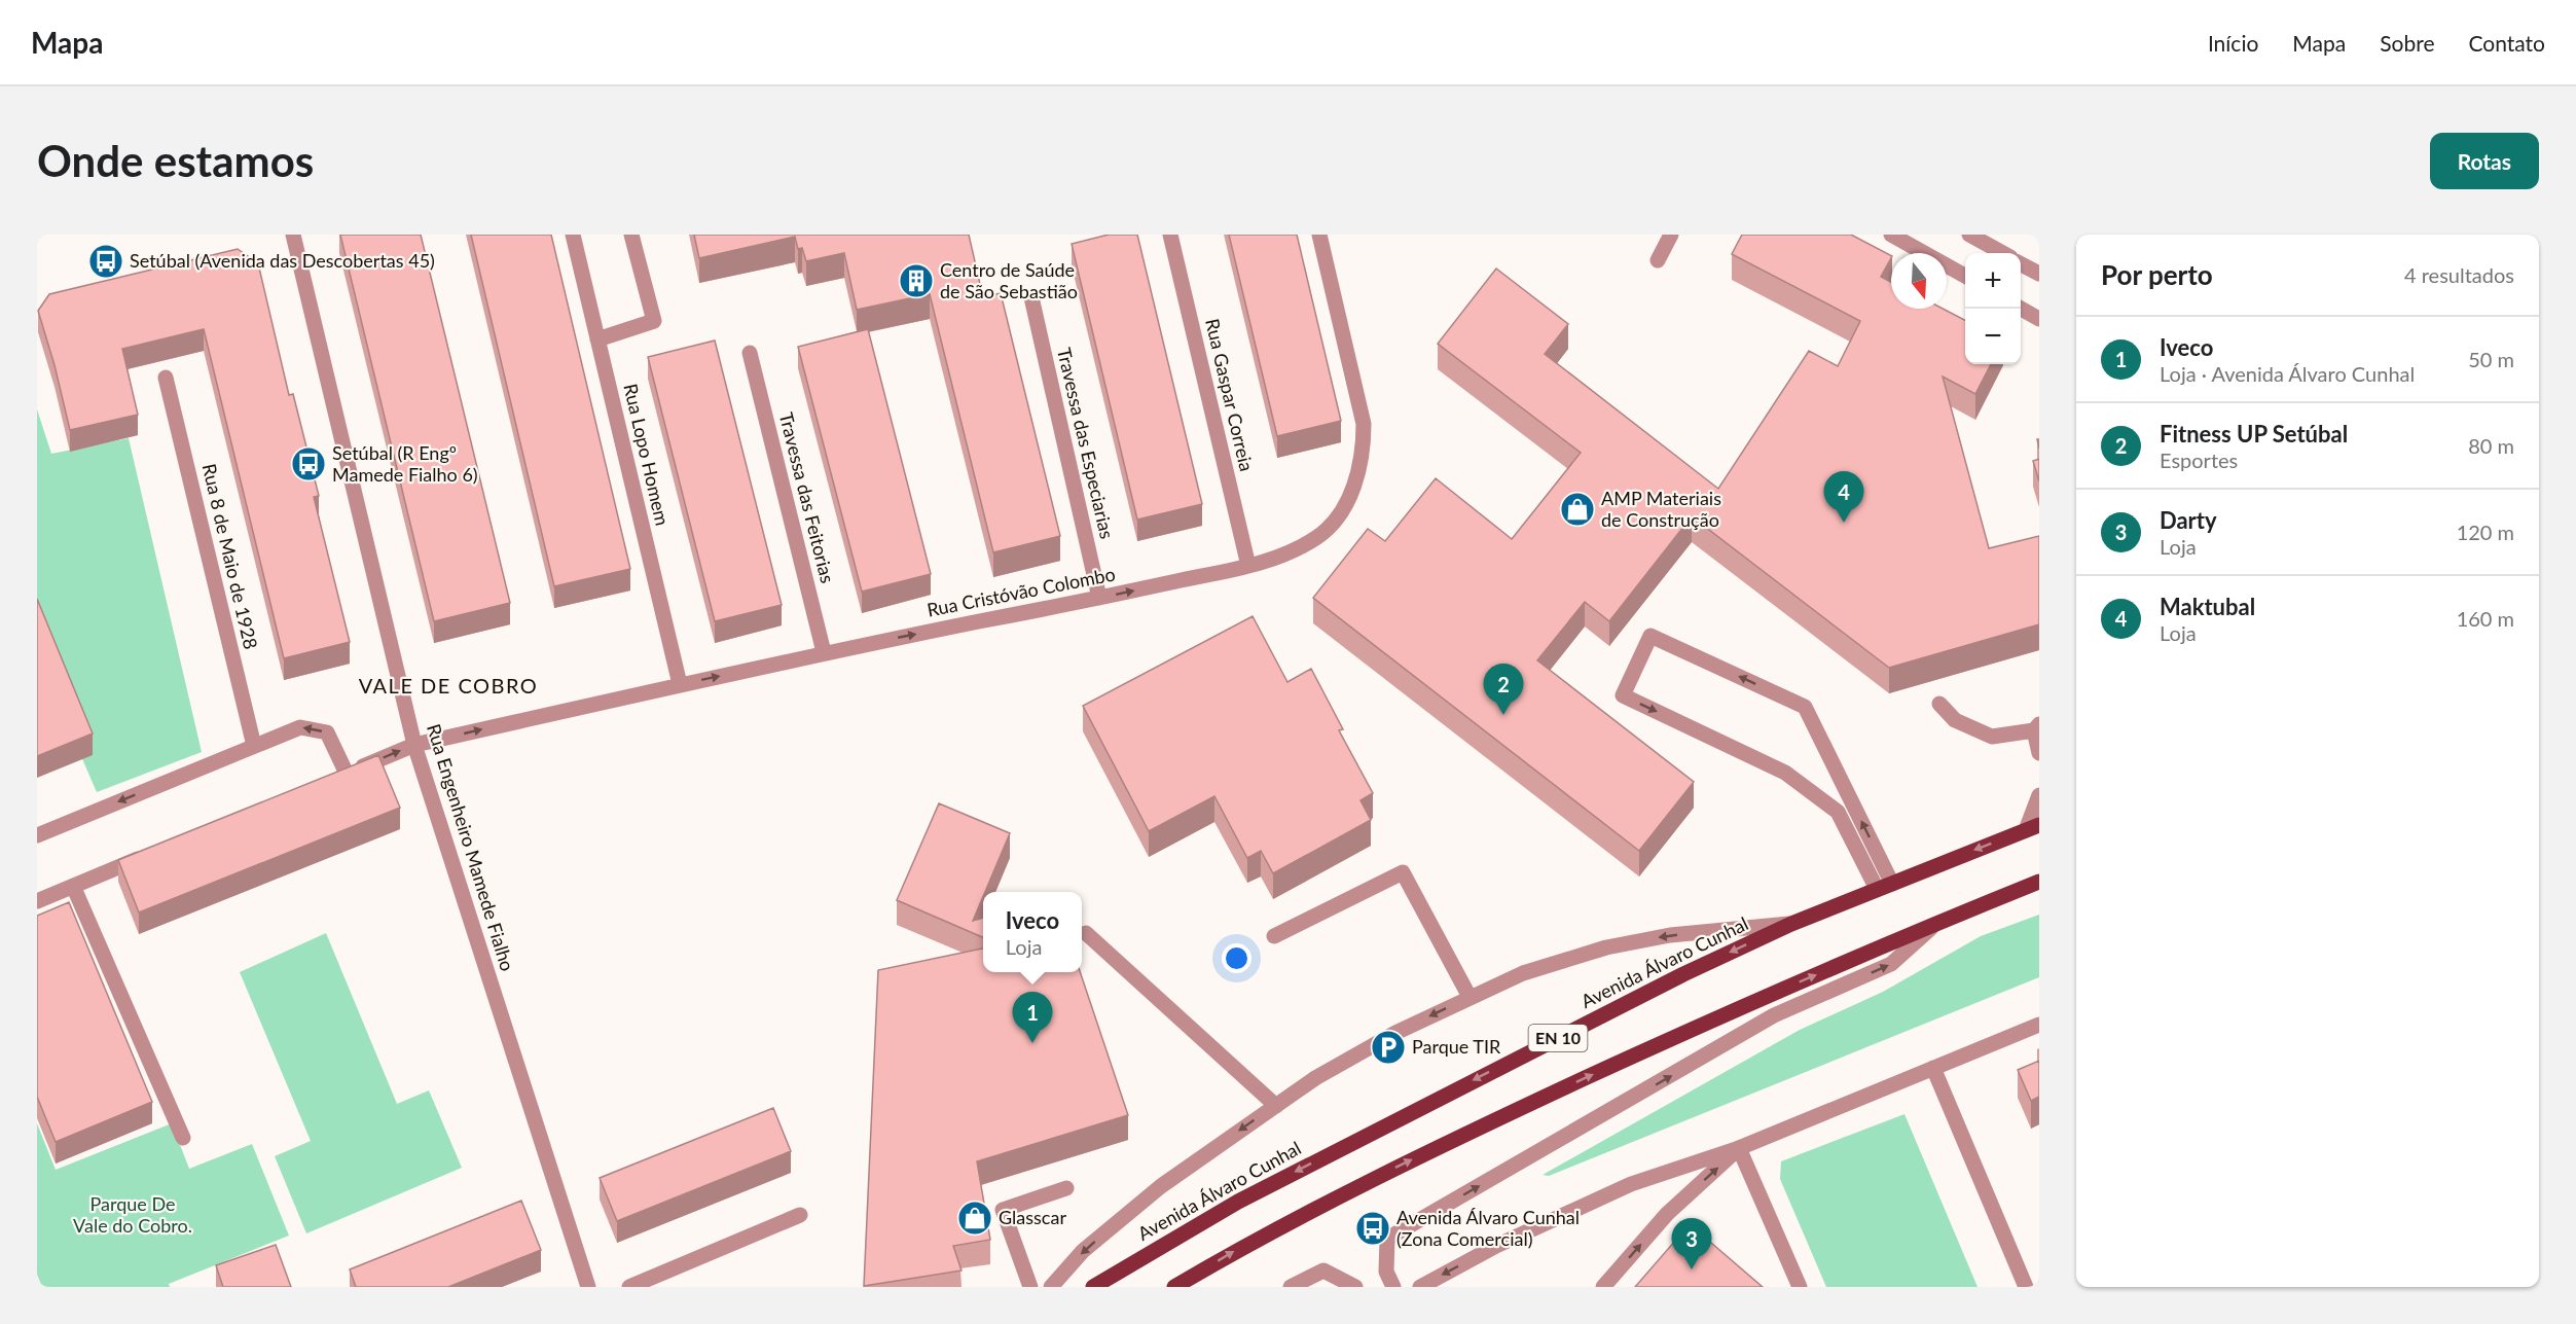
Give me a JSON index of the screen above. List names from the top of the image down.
{
  "streets": {
    "main road": ["Avenida Álvaro Cunhal", "EN 10"],
    "street": [
      "Rua Gaspar Correia",
      "Travessa das Especiarias",
      "Rua Lopo Homem",
      "Travessa das Feitorias",
      "Rua 8 de Maio de 1928",
      "Rua Cristóvão Colombo",
      "Rua Engenheiro Mamede Fialho"
    ]
  },
  "crossings": [
    ["Rua Gaspar Correia", "Rua Cristóvão Colombo"],
    ["Travessa das Especiarias", "Rua Cristóvão Colombo"],
    ["Rua Lopo Homem", "Rua Cristóvão Colombo"],
    ["Travessa das Feitorias", "Rua Cristóvão Colombo"],
    ["Rua Cristóvão Colombo", "Rua Engenheiro Mamede Fialho"]
  ],
  "one_way": ["Rua Cristóvão Colombo"],
  "districts": ["VALE DE COBRO"],
  "parks": ["Parque De Vale do Cobro."],
  "places": {
    "bus stop": ["Setúbal (Avenida das Descobertas 45)", "Setúbal (R Engº Mamede Fialho 6)", "Avenida Álvaro Cunhal (Zona Comercial)"],
    "building": ["Centro de Saúde de São Sebastião"],
    "shop": ["AMP Materiais de Construção", "Glasscar"],
    "parking": ["Parque TIR"]
  },
  "north": "bottom",
  "page": {
    "header": "Mapa",
    "nav": [
      "Início",
      "Mapa",
      "Sobre",
      "Contato"
    ],
    "buttons": "Rotas",
    "title": "Onde estamos",
    "heading": ["Por perto", "4 resultados"],
    "map_buttons": ["+", "−"],
    "list": [
      {
        "mark": "1",
        "name": "Iveco",
        "note": "Loja · Avenida Álvaro Cunhal",
        "value": "50 m"
      },
      {
        "mark": "2",
        "name": "Fitness UP Setúbal",
        "note": "Esportes",
        "value": "80 m"
      },
      {
        "mark": "3",
        "name": "Darty",
        "note": "Loja",
        "value": "120 m"
      },
      {
        "mark": "4",
        "name": "Maktubal",
        "note": "Loja",
        "value": "160 m"
      }
    ],
    "pins": [
      "4",
      "2",
      "1",
      "3"
    ],
    "popup": ["Iveco", "Loja"]
  }
}
